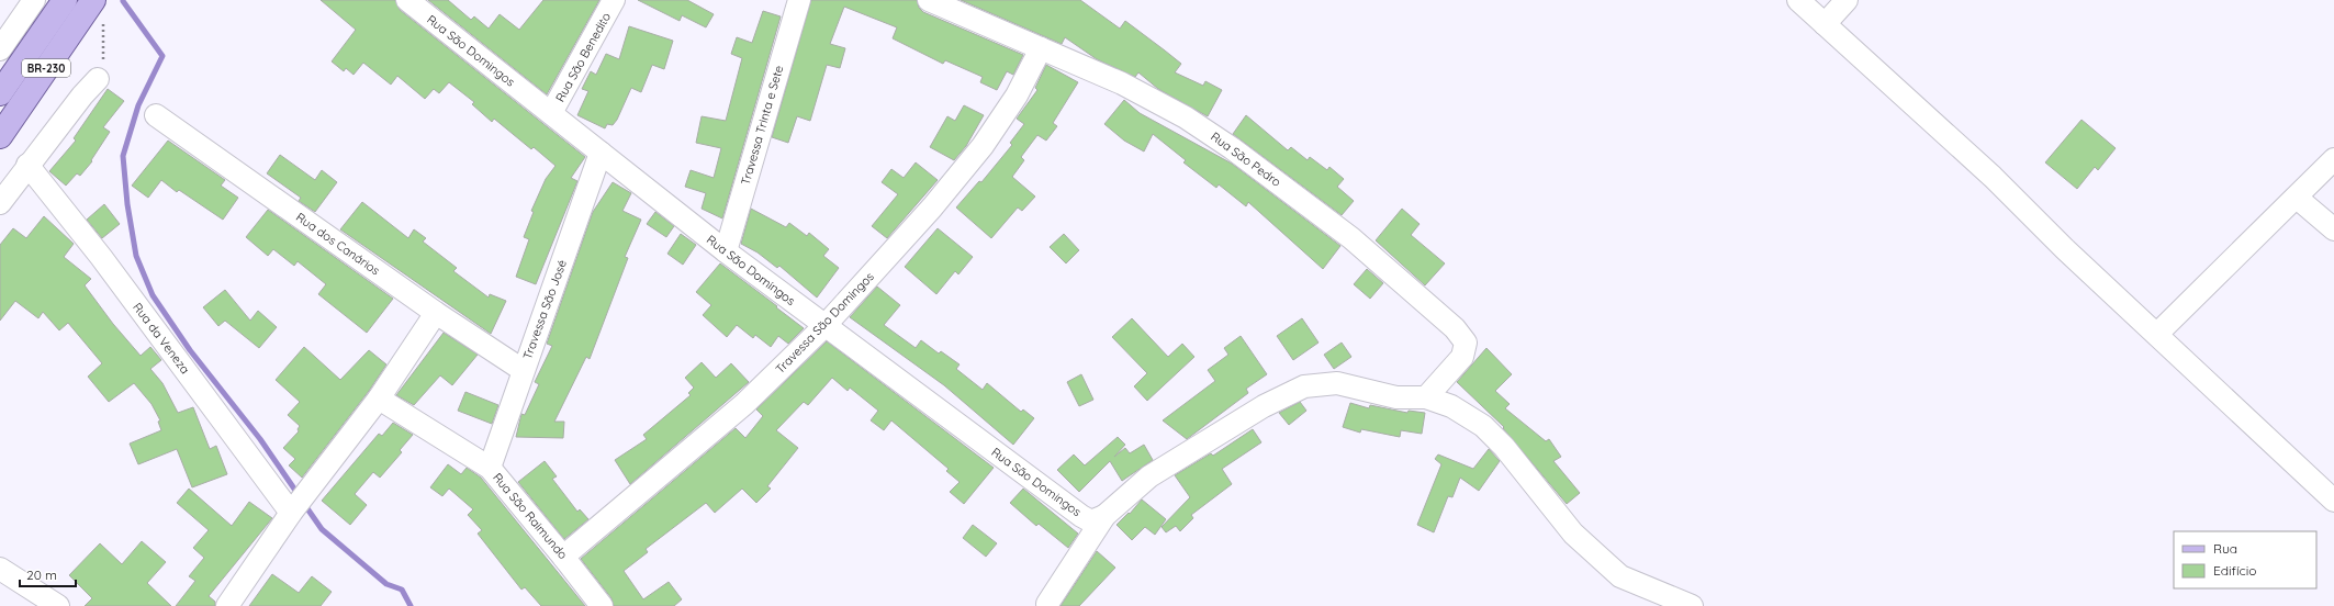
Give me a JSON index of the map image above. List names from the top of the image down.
{
  "streets": {
    "main road": ["BR-230"],
    "street": [
      "Rua São Domingos",
      "Rua São Benedito",
      "Travessa Trinta e Sete",
      "Rua São Pedro",
      "Rua dos Canários",
      "Travessa São José",
      "Travessa São Domingos",
      "Rua da Veneza",
      "Rua São Raimundo"
    ]
  },
  "crossings": [
    ["Rua São Domingos", "Rua São Benedito"],
    ["Rua São Domingos", "Travessa Trinta e Sete"],
    ["Rua São Domingos", "Travessa São José"],
    ["Rua São Domingos", "Travessa São Domingos"],
    ["Rua São Pedro", "Travessa São Domingos"],
    ["Rua dos Canários", "Travessa São José"],
    ["Travessa São José", "Rua São Raimundo"],
    ["Travessa São Domingos", "Rua São Raimundo"]
  ],
  "legend": ["Rua", "Edifício"],
  "scale_bar": "20 m"
}
